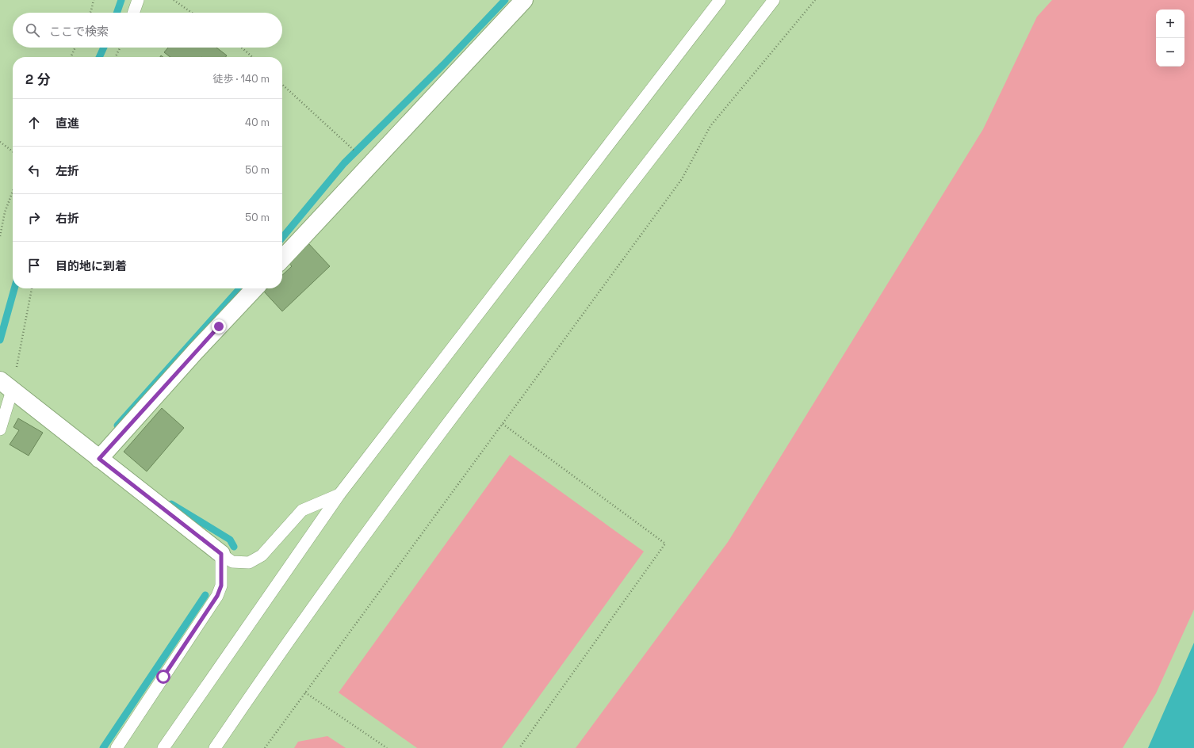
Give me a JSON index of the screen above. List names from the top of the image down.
{
  "page": {
    "map_buttons": ["+", "−"],
    "search": "ここで検索",
    "heading": ["2 分", "徒歩 · 140 m"],
    "list": [
      ["直進", "40 m"],
      ["左折", "50 m"],
      ["右折", "50 m"],
      "目的地に到着"
    ]
  }
}
